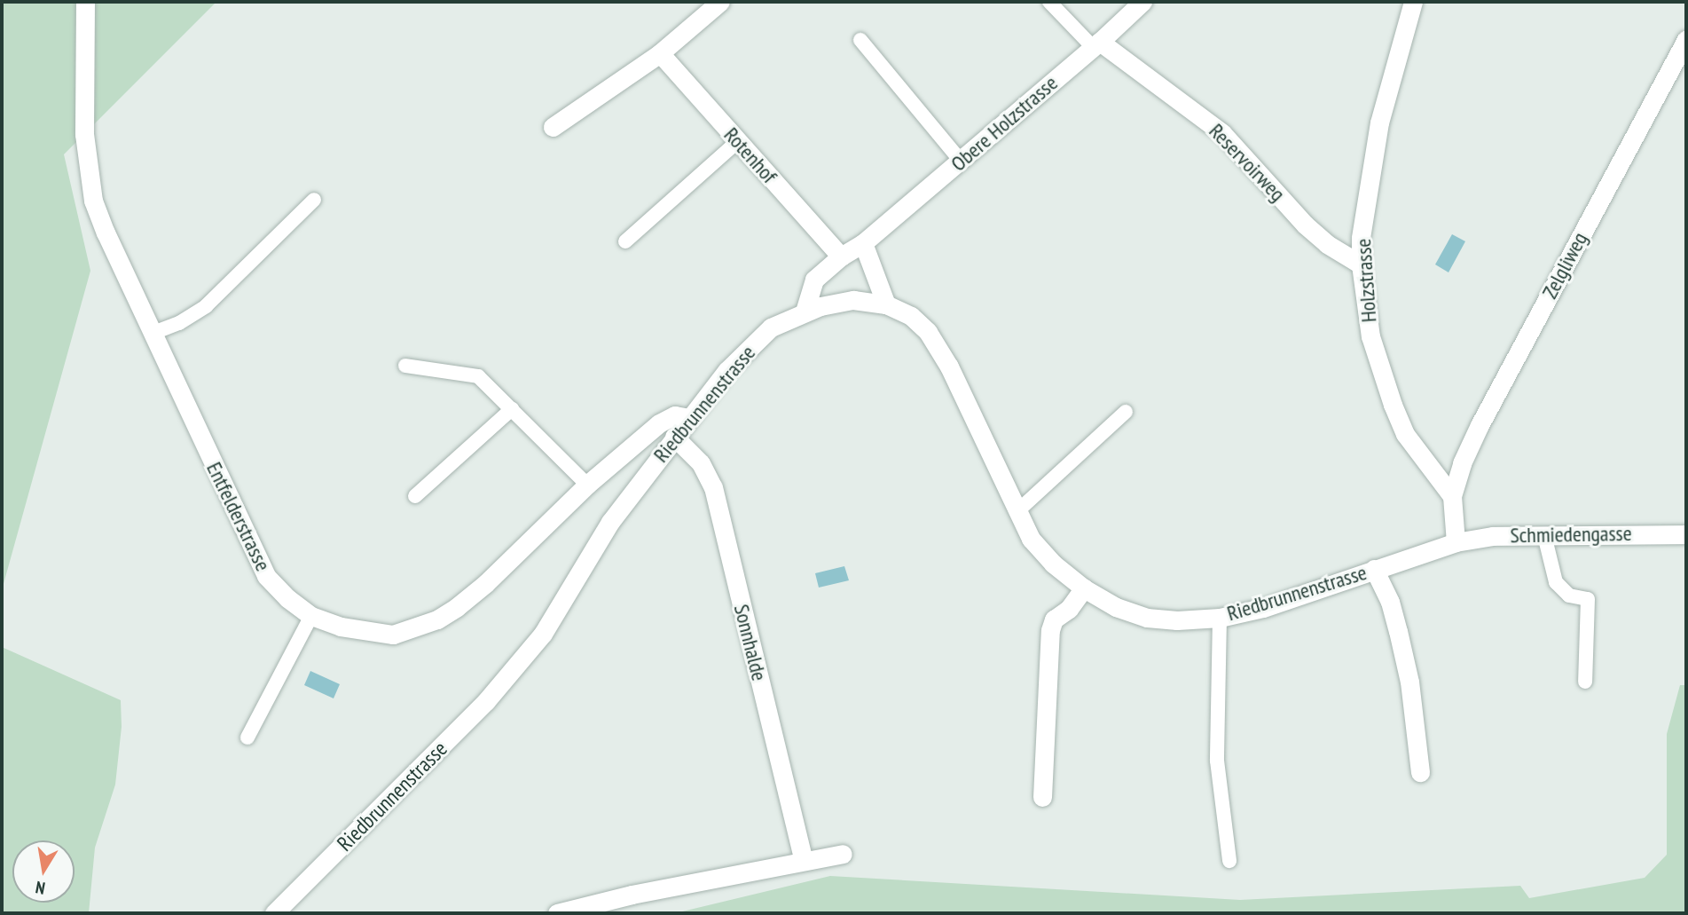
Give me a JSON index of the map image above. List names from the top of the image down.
{
  "streets": {
    "street": [
      "Obere Holzstrasse",
      "Rotenhof",
      "Reservoirweg",
      "Zelgliweg",
      "Holzstrasse",
      "Riedbrunnenstrasse",
      "Entfelderstrasse",
      "Schmiedengasse",
      "Sonnhalde"
    ]
  },
  "crossings": [
    ["Obere Holzstrasse", "Rotenhof"],
    ["Obere Holzstrasse", "Reservoirweg"],
    ["Obere Holzstrasse", "Riedbrunnenstrasse"],
    ["Reservoirweg", "Holzstrasse"],
    ["Zelgliweg", "Holzstrasse"],
    ["Riedbrunnenstrasse", "Entfelderstrasse"],
    ["Riedbrunnenstrasse", "Schmiedengasse"],
    ["Riedbrunnenstrasse", "Sonnhalde"]
  ],
  "north": "bottom"
}
